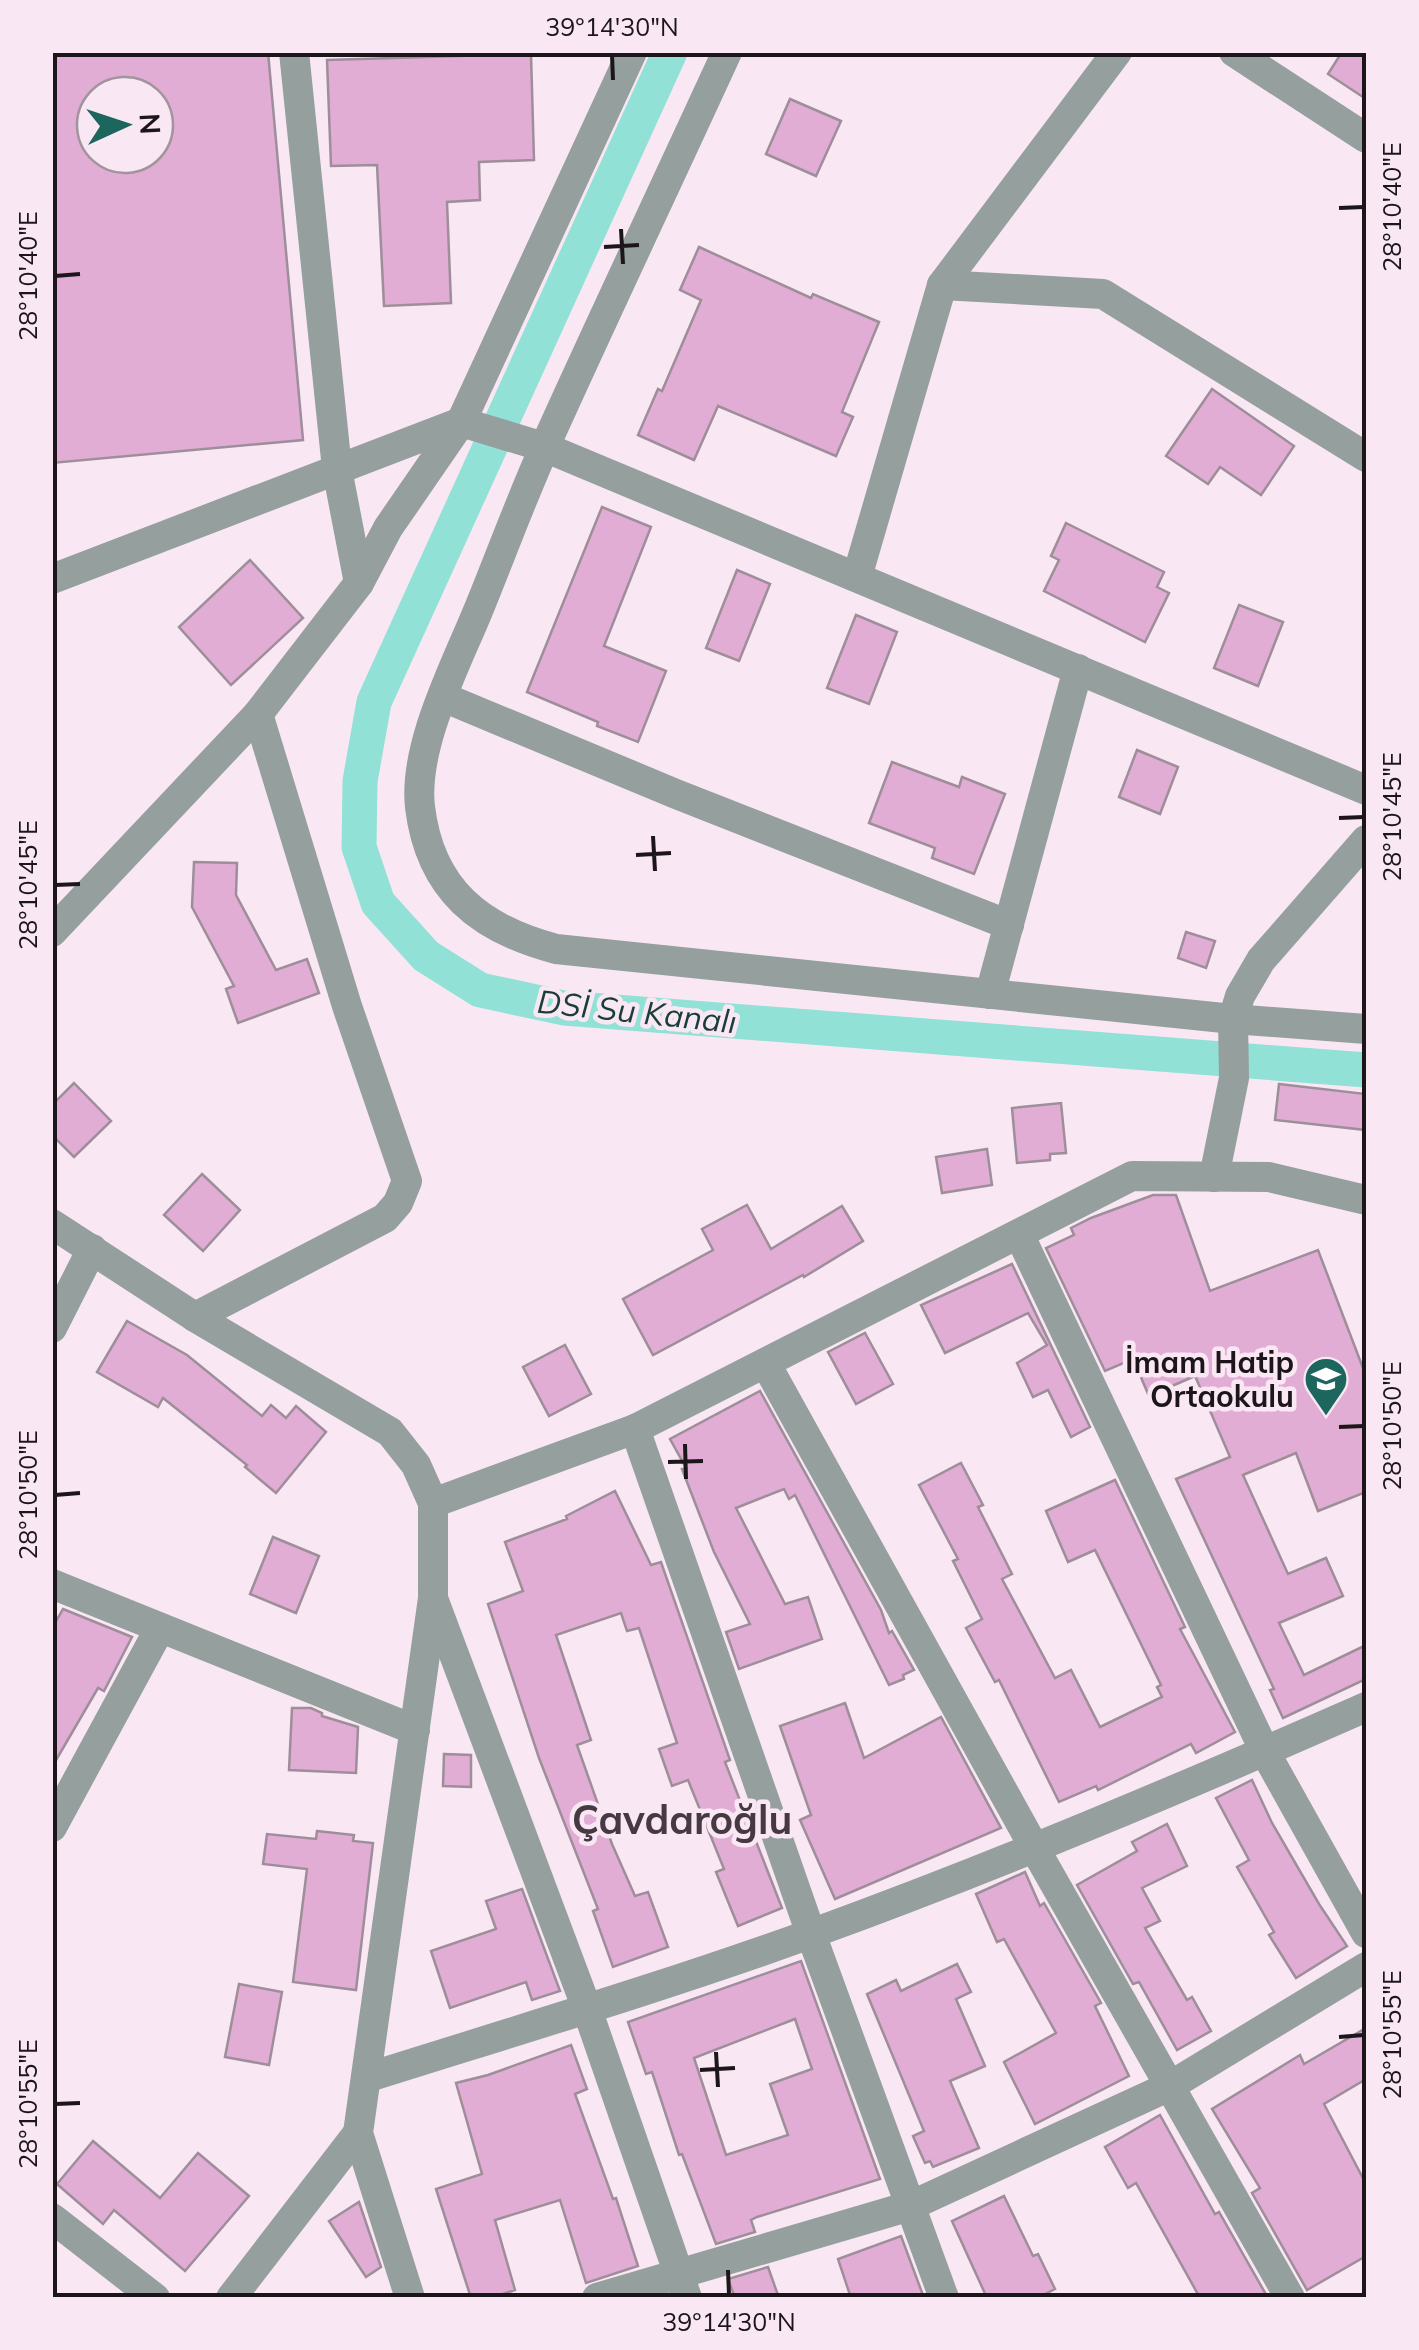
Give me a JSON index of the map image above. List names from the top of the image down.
{
  "districts": ["Çavdaroğlu"],
  "water": ["DSİ Su Kanalı"],
  "places": {
    "school or university": ["İmam Hatip Ortaokulu"]
  },
  "north": "right",
  "coordinates": [
    "39°14'30\"N",
    "28°10'40\"E",
    "28°10'45\"E",
    "28°10'50\"E",
    "28°10'55\"E"
  ]
}
